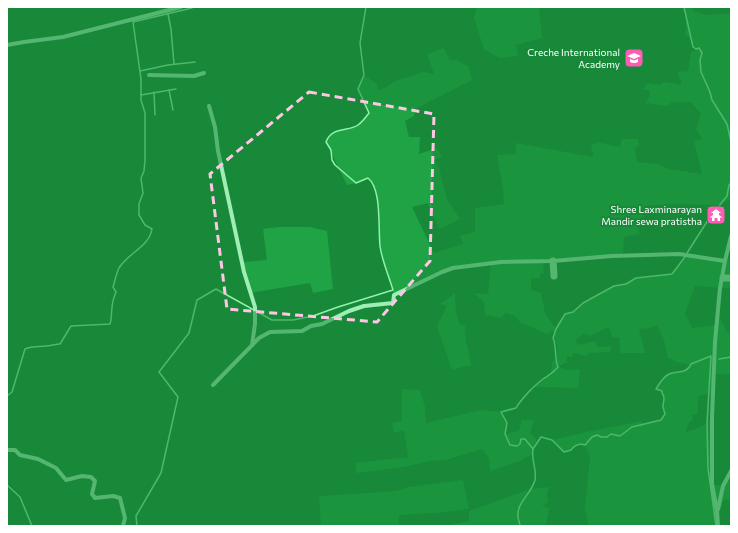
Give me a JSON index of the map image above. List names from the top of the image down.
{
  "places": {
    "school or university": ["Creche International Academy"],
    "temple": ["Shree Laxminarayan Mandir sewa pratistha"]
  }
}
